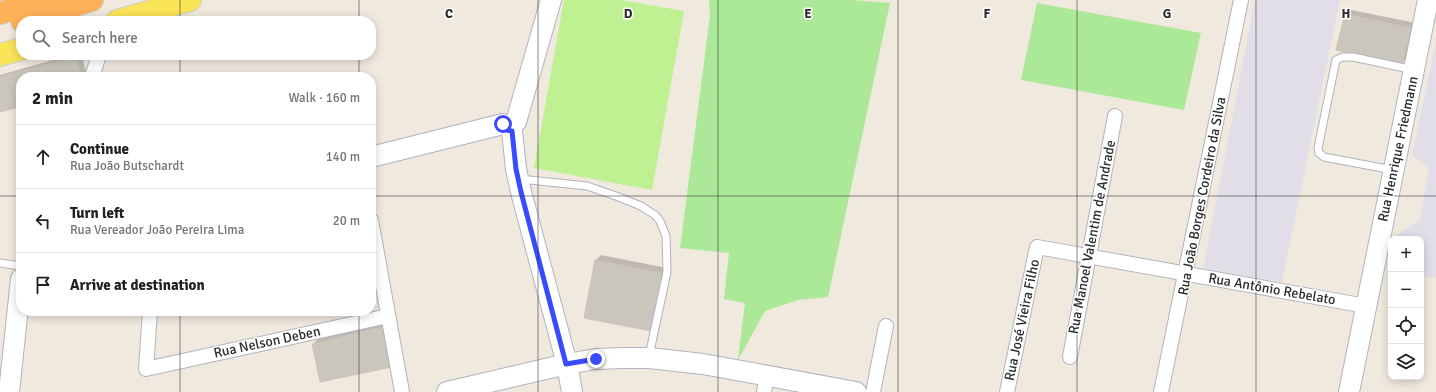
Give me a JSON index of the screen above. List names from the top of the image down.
{
  "streets": {
    "street": [
      "Rua Henrique Friedmann",
      "Rua João Borges Cordeiro da Silva",
      "Rua Manoel Valentim de Andrade",
      "Rua Antônio Rebelato",
      "Rua José Vieira Filho",
      "Rua Nelson Deben"
    ]
  },
  "crossings": [
    ["Rua Henrique Friedmann", "Rua Antônio Rebelato"],
    ["Rua João Borges Cordeiro da Silva", "Rua Antônio Rebelato"],
    ["Rua Manoel Valentim de Andrade", "Rua Antônio Rebelato"],
    ["Rua Antônio Rebelato", "Rua José Vieira Filho"]
  ],
  "page": {
    "search": "Search here",
    "heading": ["2 min", "Walk · 160 m"],
    "list": [
      ["Continue", "Rua João Butschardt", "140 m"],
      ["Turn left", "Rua Vereador João Pereira Lima", "20 m"],
      "Arrive at destination"
    ],
    "map_buttons": ["+", "−"]
  },
  "grid": {
    "columns": [
      "C",
      "D",
      "E",
      "F",
      "G",
      "H"
    ]
  }
}
